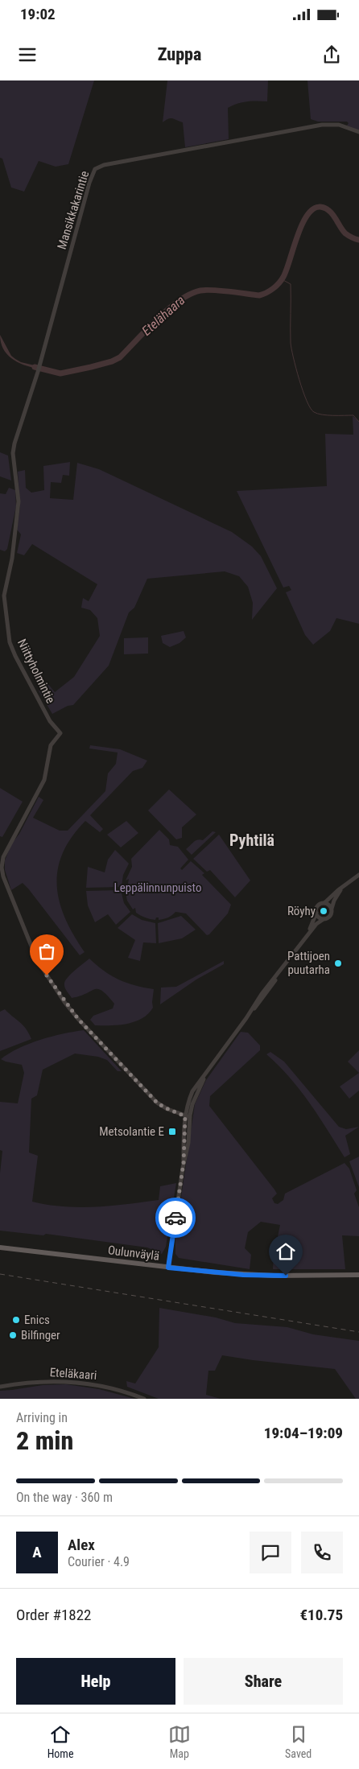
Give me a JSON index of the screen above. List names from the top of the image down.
{
  "streets": {
    "main road": ["Oulunväylä"],
    "street": ["Mansikkakarintie", "Niittyholmintie", "Eteläkaari"]
  },
  "crossings": [
    ["Mansikkakarintie", "Niittyholmintie"]
  ],
  "districts": ["Pyhtilä"],
  "water": ["Etelähaara"],
  "parks": ["Leppälinnunpuisto"],
  "places": {
    "other": [
      "Röyhy",
      "Pattijoen puutarha",
      "Enics",
      "Bilfinger"
    ],
    "transit": ["Metsolantie E"]
  },
  "page": {
    "status": "19:02",
    "header": "Zuppa",
    "heading": ["2 min", "Arriving in", "19:04–19:09"],
    "panel": [
      "Alex",
      "Courier · 4.9",
      "Order #1822",
      "€10.75"
    ],
    "bar": "On the way · 360 m",
    "round": "A",
    "buttons": ["Help", "Share"],
    "tabs": ["Home", "Map", "Saved"]
  }
}
